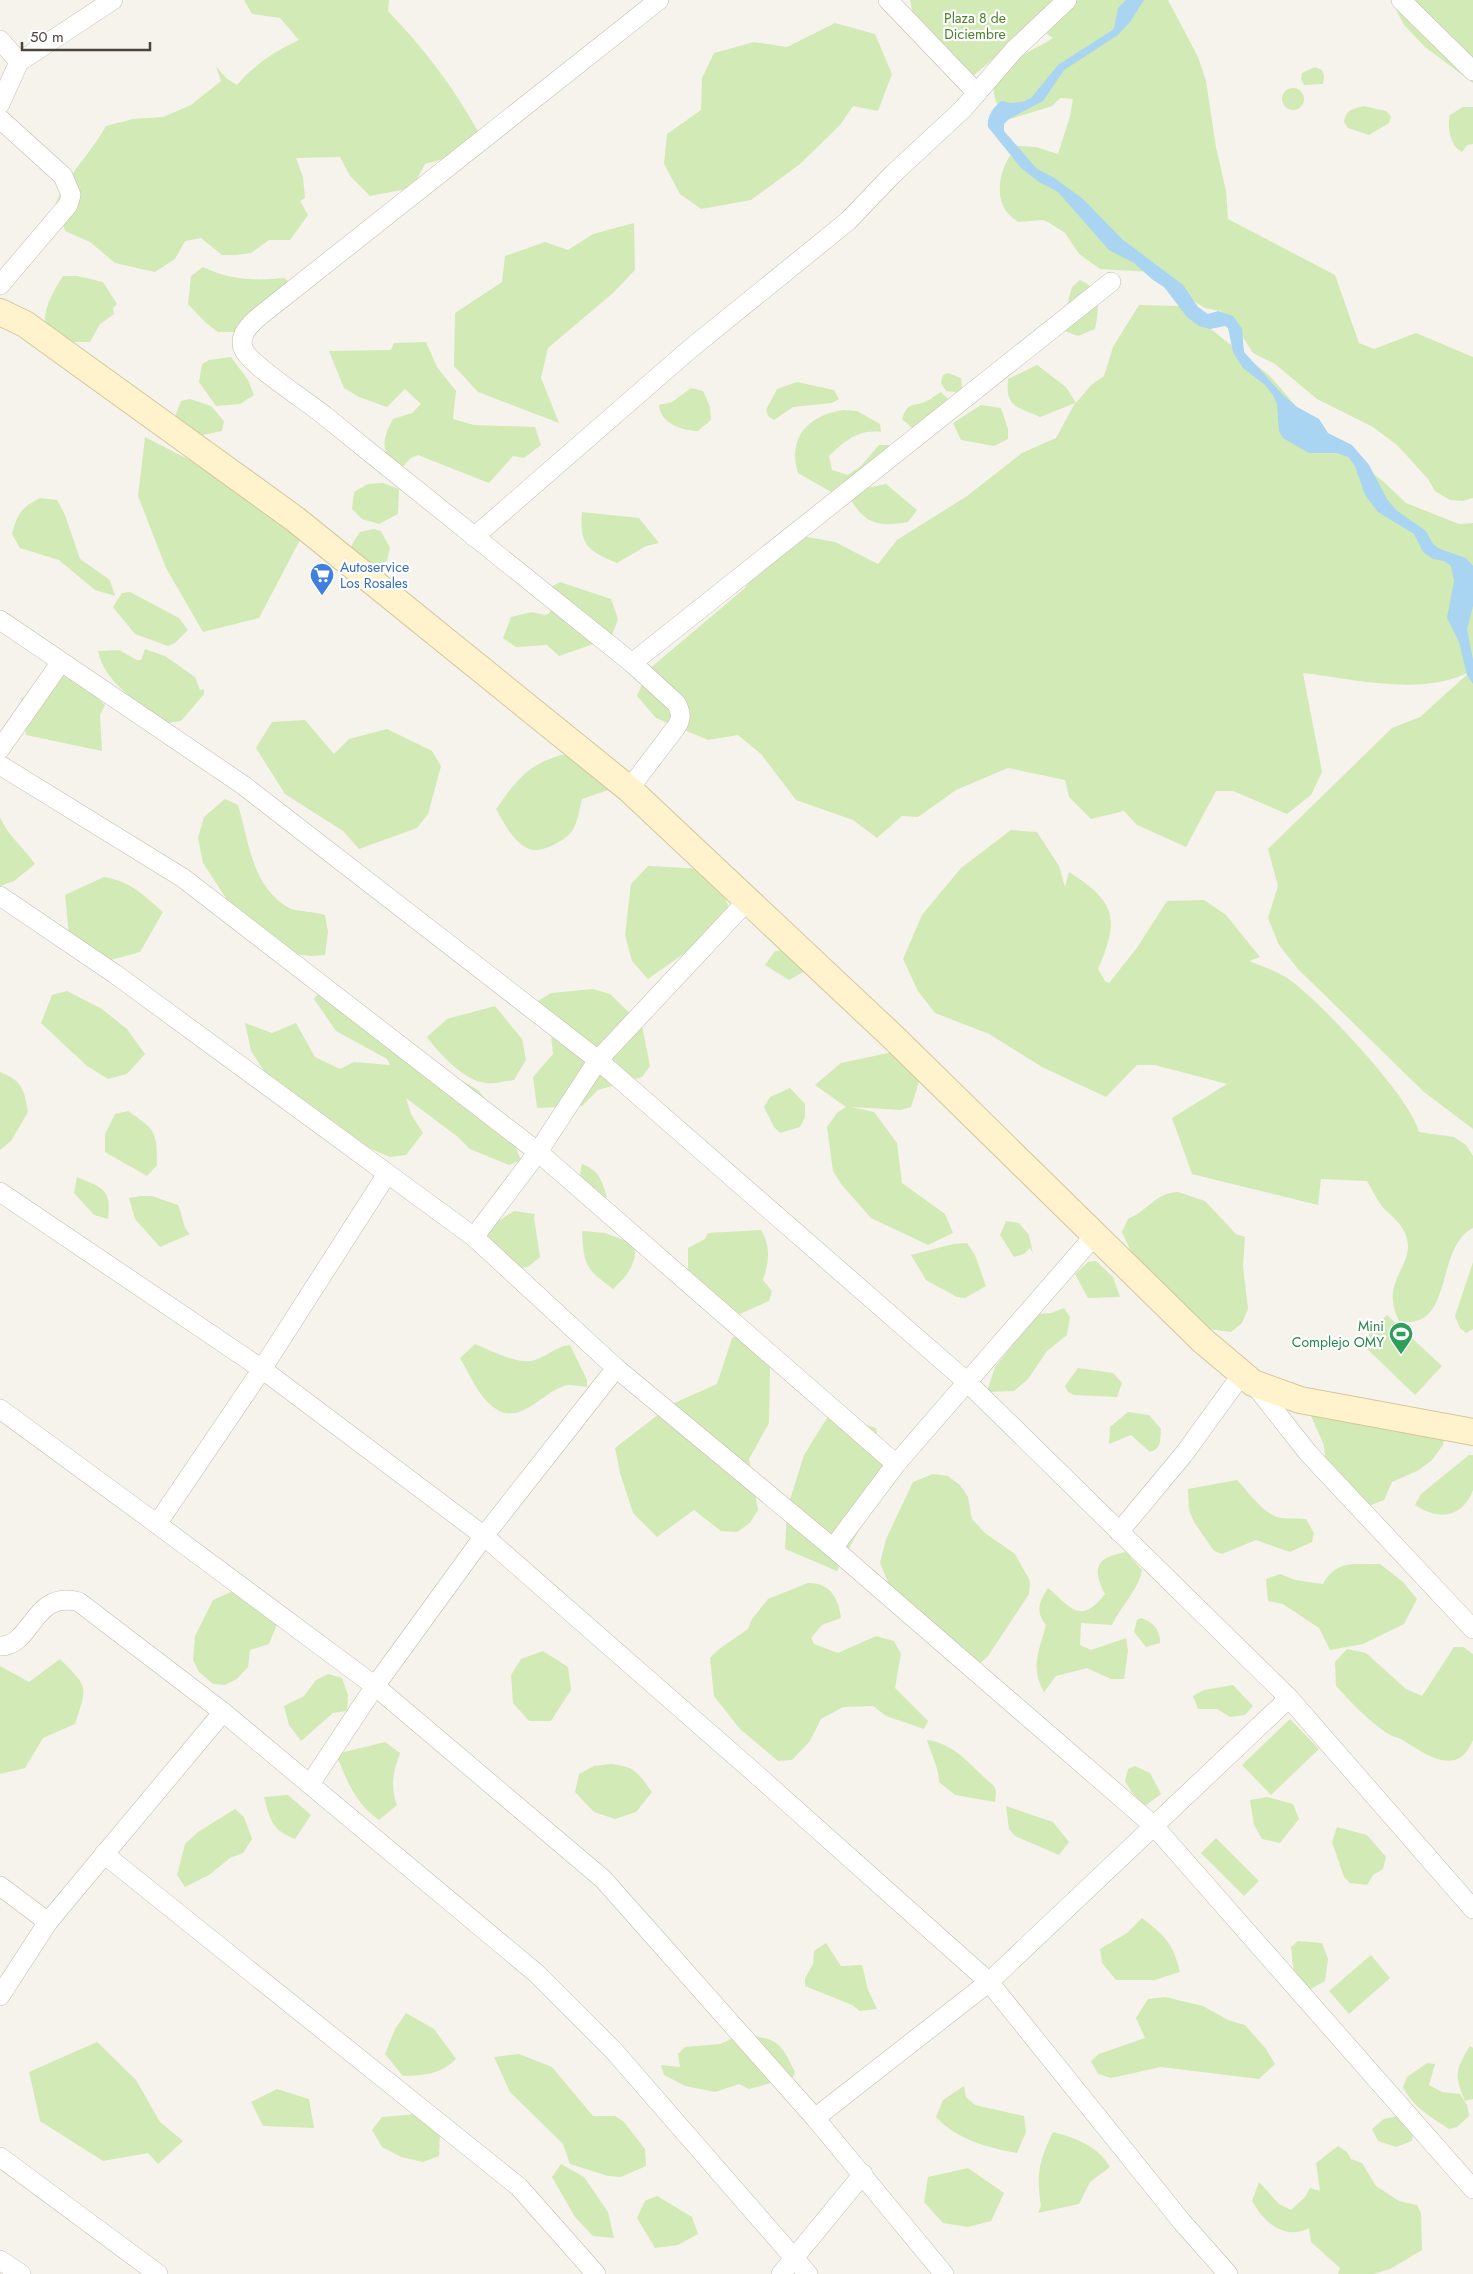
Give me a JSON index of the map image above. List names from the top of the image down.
{
  "parks": ["Plaza 8 de Diciembre"],
  "places": {
    "supermarket": ["Autoservice Los Rosales"],
    "sports": ["Mini Complejo OMY"]
  },
  "scale_bar": "50 m"
}
